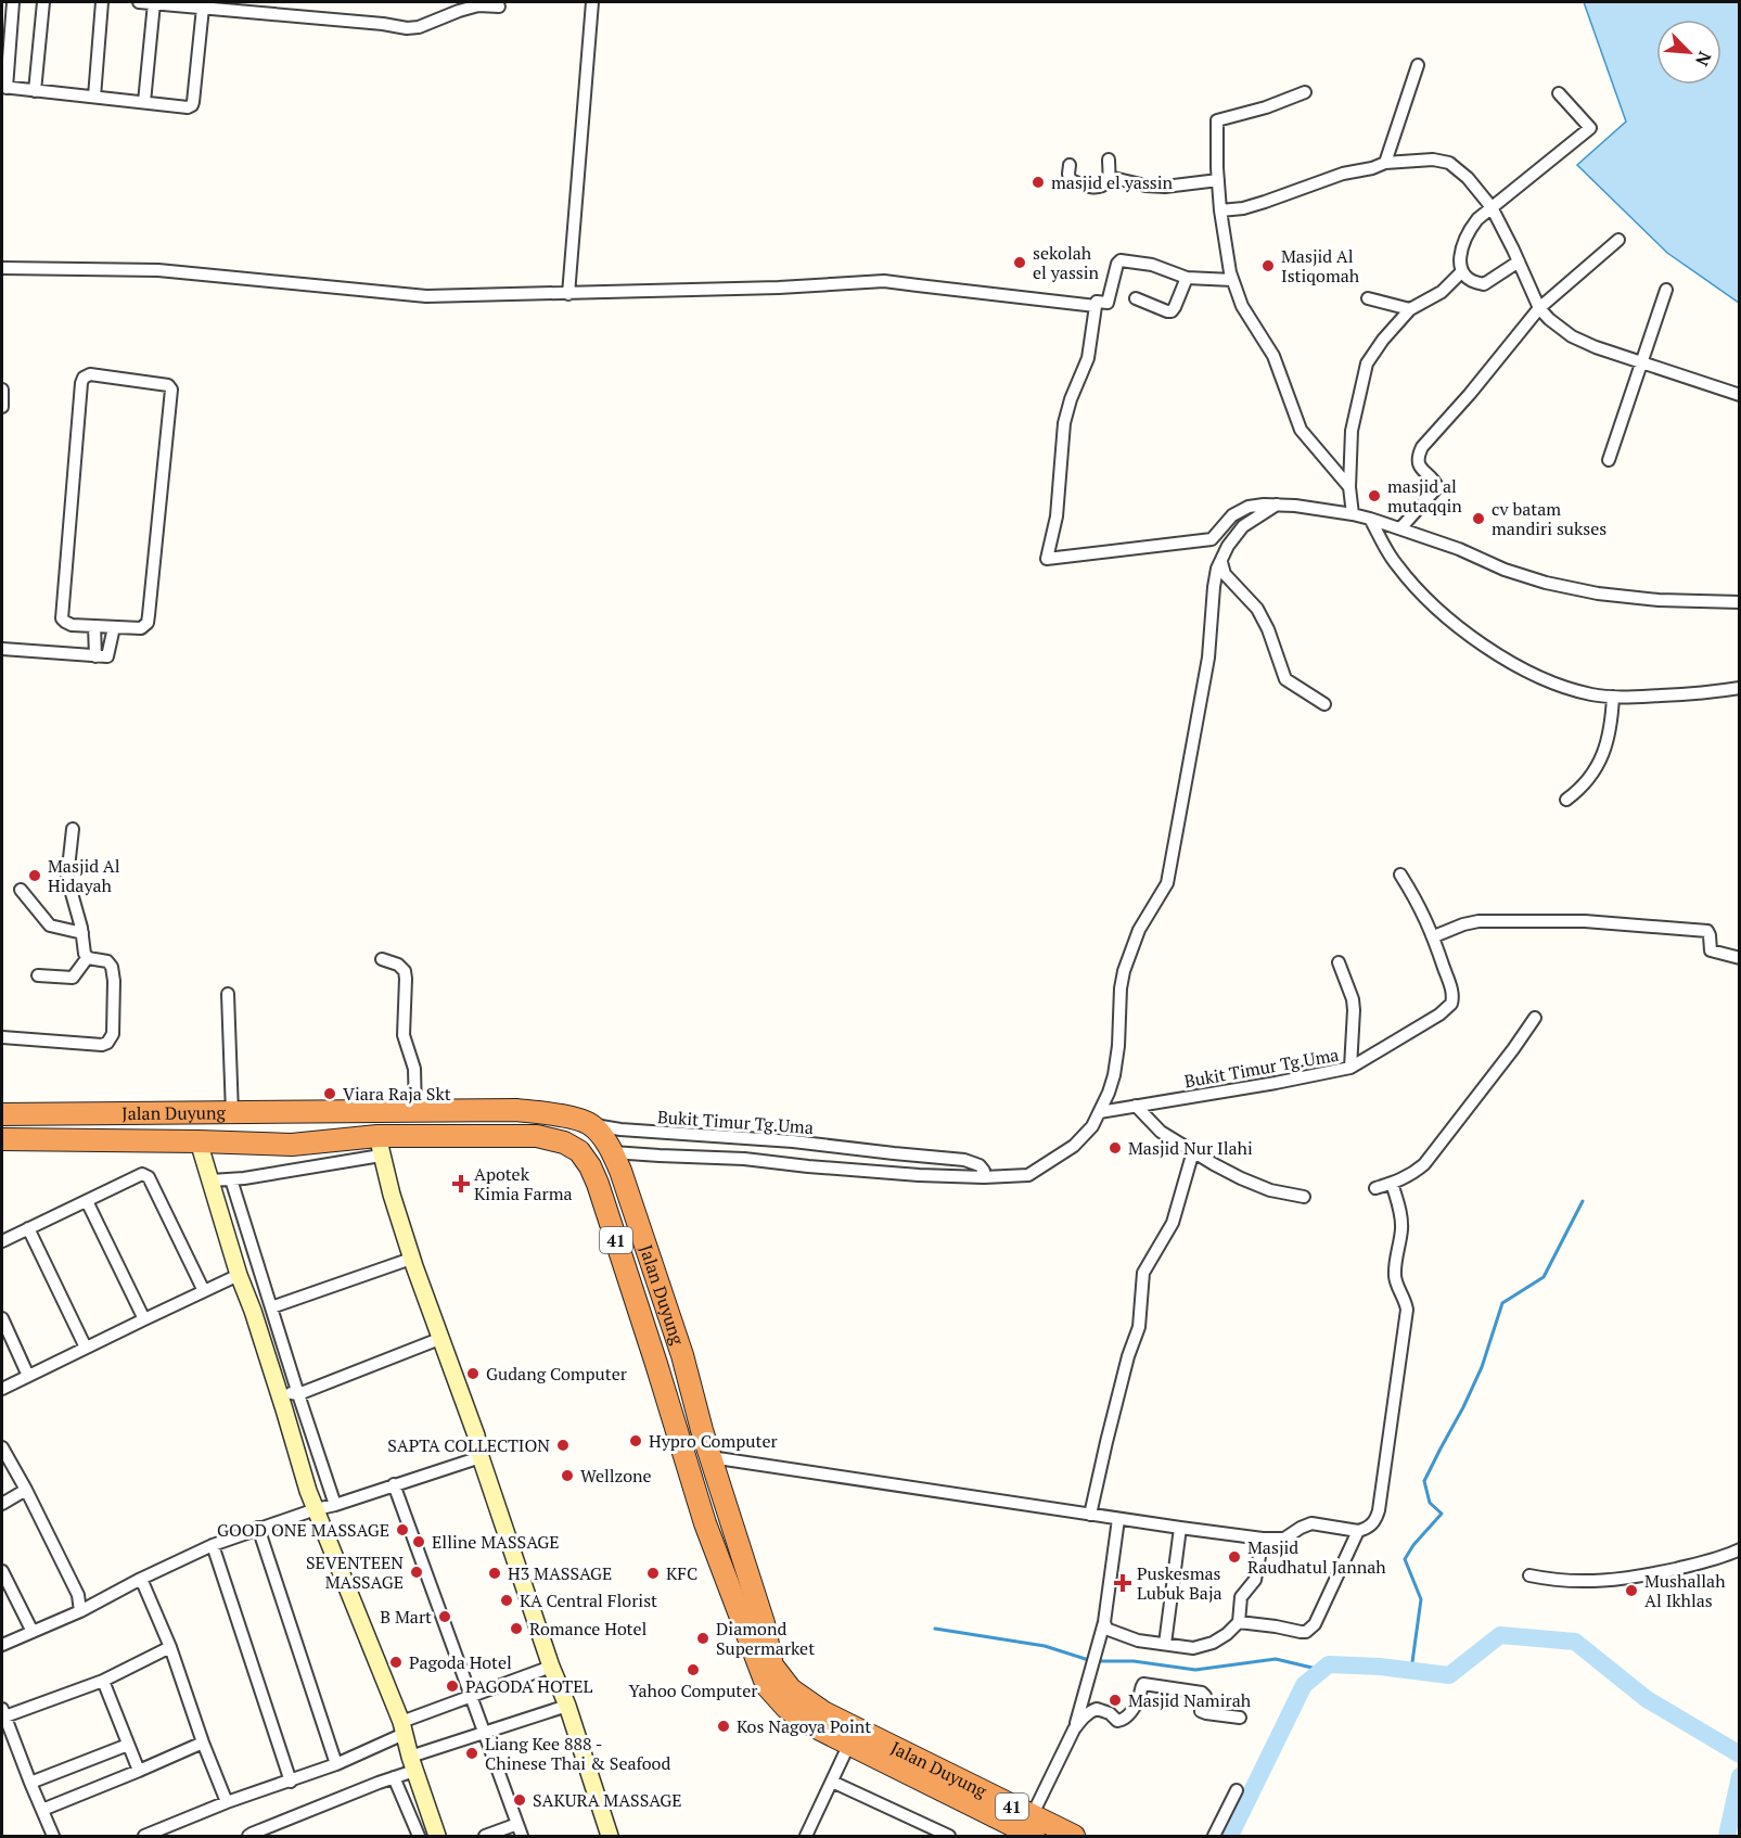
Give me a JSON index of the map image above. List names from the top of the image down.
{
  "streets": {
    "highway": ["Jalan Duyung", "41"],
    "street": ["Bukit Timur Tg.Uma"]
  },
  "crossings": [
    ["Bukit Timur Tg.Uma", "Jalan Duyung"]
  ],
  "places": {
    "other": [
      "masjid el yassin",
      "sekolah el yassin",
      "Masjid Al Istiqomah",
      "masjid al mutaqqin",
      "cv batam mandiri sukses",
      "Masjid Al Hidayah",
      "Viara Raja Skt",
      "Masjid Nur Ilahi",
      "Gudang Computer",
      "Hypro Computer",
      "SAPTA COLLECTION",
      "Wellzone",
      "GOOD ONE MASSAGE",
      "Elline MASSAGE",
      "Masjid Raudhatul Jannah",
      "SEVENTEEN MASSAGE",
      "H3 MASSAGE",
      "KFC",
      "Mushallah Al Ikhlas",
      "KA Central Florist",
      "B Mart",
      "Romance Hotel",
      "Diamond Supermarket",
      "Pagoda Hotel",
      "Yahoo Computer",
      "PAGODA HOTEL",
      "Masjid Namirah",
      "Kos Nagoya Point",
      "Liang Kee 888 - Chinese Thai & Seafood",
      "SAKURA MASSAGE"
    ],
    "health": ["Apotek Kimia Farma", "Puskesmas Lubuk Baja"]
  },
  "north": "bottom right"
}
